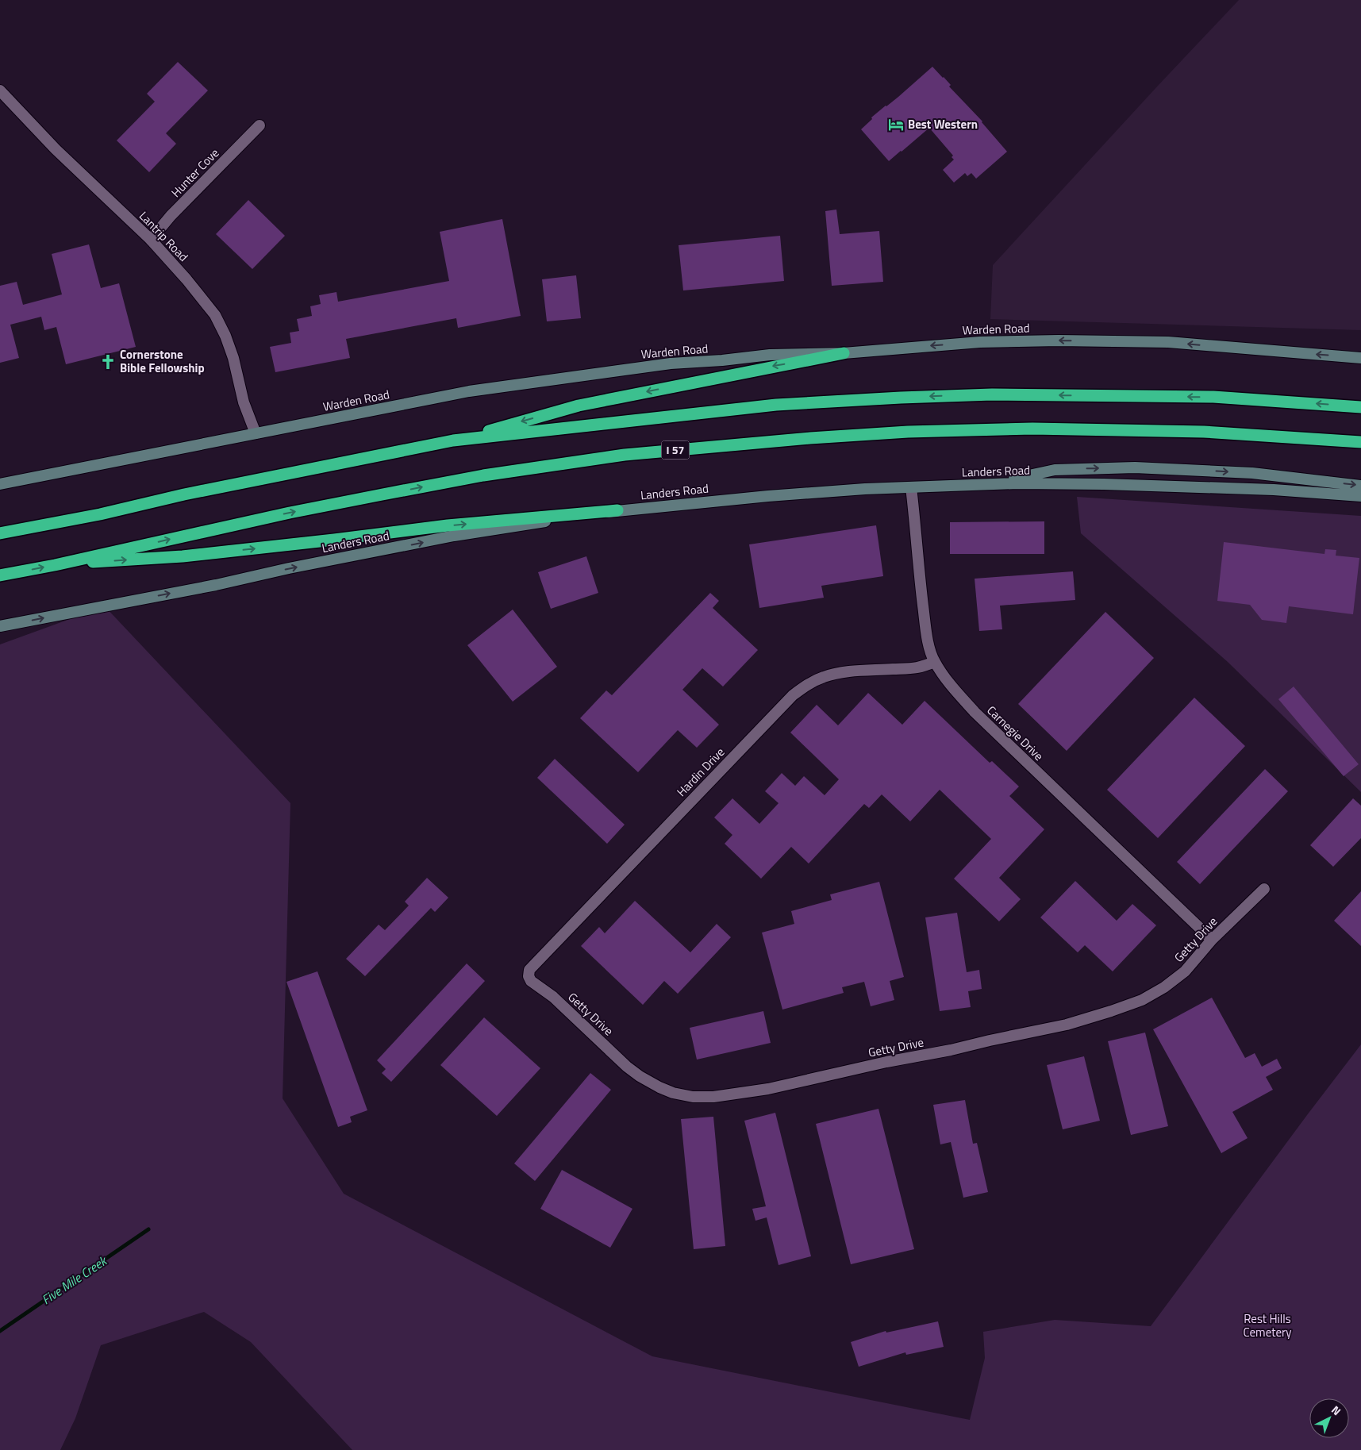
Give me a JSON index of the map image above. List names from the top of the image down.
{
  "streets": {
    "highway": ["I 57"],
    "main road": ["Warden Road", "Landers Road"],
    "street": [
      "Hunter Cove",
      "Lantrip Road",
      "Carnegie Drive",
      "Hardin Drive",
      "Getty Drive"
    ]
  },
  "crossings": [
    ["Hunter Cove", "Lantrip Road"],
    ["Lantrip Road", "Warden Road"],
    ["Landers Road", "Carnegie Drive"],
    ["Carnegie Drive", "Hardin Drive"],
    ["Carnegie Drive", "Getty Drive"],
    ["Hardin Drive", "Getty Drive"]
  ],
  "one_way": ["Warden Road", "Landers Road"],
  "water": ["Five Mile Creek"],
  "parks": ["Rest Hills Cemetery"],
  "places": {
    "hotel": ["Best Western"],
    "church": ["Cornerstone Bible Fellowship"]
  },
  "north": "top right"
}
